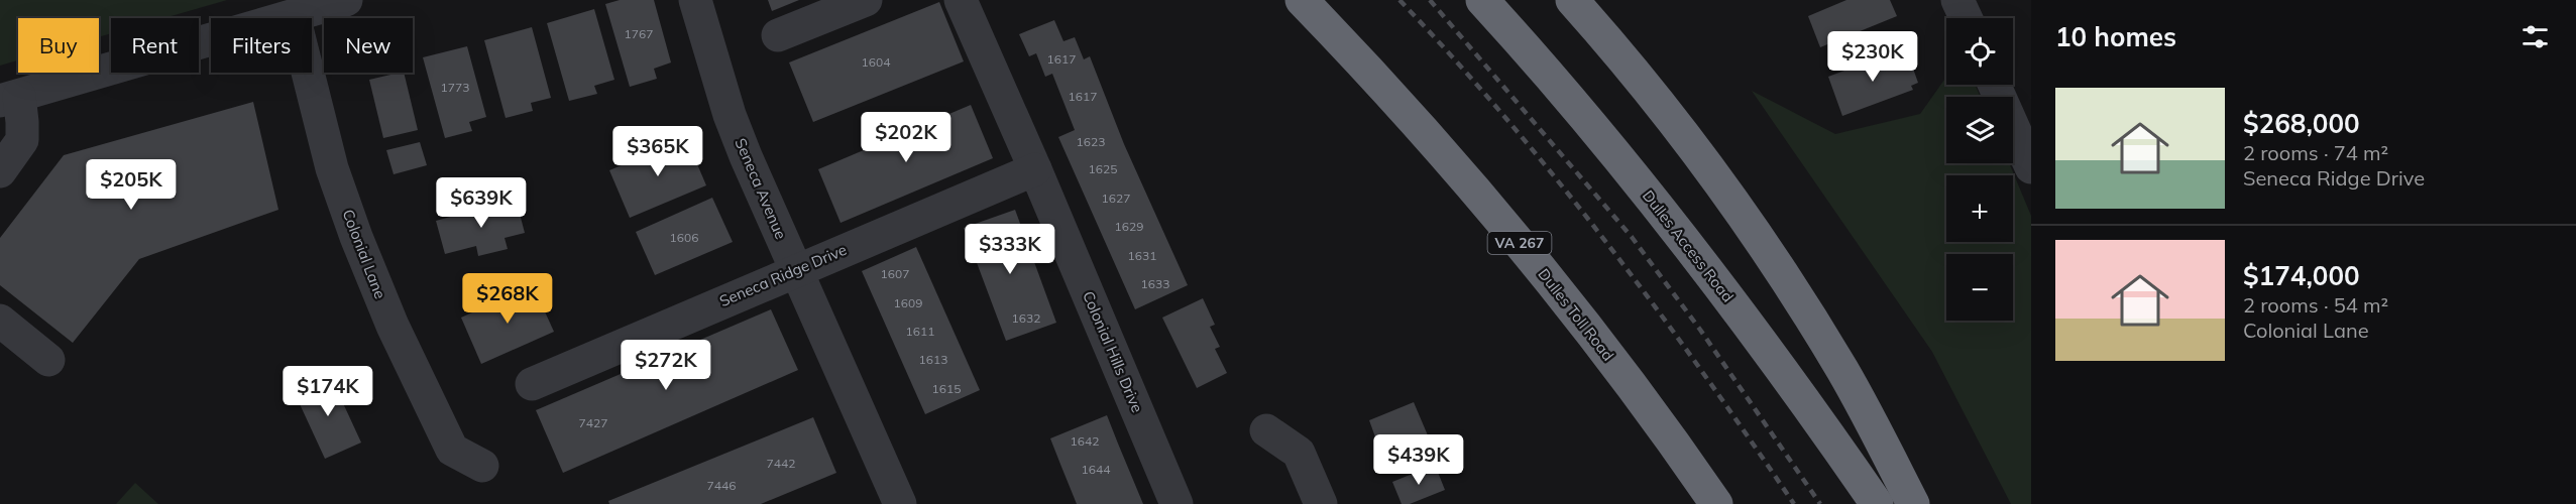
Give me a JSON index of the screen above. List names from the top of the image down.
{
  "streets": {
    "highway": ["VA 267", "Dulles Access Road", "Dulles Toll Road"],
    "street": [
      "Seneca Avenue",
      "Colonial Lane",
      "Seneca Ridge Drive",
      "Colonial Hills Drive"
    ]
  },
  "crossings": [
    ["Seneca Avenue", "Seneca Ridge Drive"],
    ["Seneca Ridge Drive", "Colonial Hills Drive"]
  ],
  "house_numbers": [
    "1767",
    "1617",
    "1604",
    "1773",
    "1617",
    "1623",
    "1625",
    "1627",
    "1629",
    "1606",
    "1631",
    "1607",
    "1633",
    "1609",
    "1632",
    "1611",
    "1613",
    "1615",
    "7427",
    "1642",
    "7442",
    "1644",
    "7446"
  ],
  "page": {
    "heading": "10 homes",
    "map_buttons": ["+", "−"],
    "chip": [
      "Buy",
      "Rent",
      "Filters",
      "New"
    ],
    "price": [
      "$230K",
      "$202K",
      "$365K",
      "$205K",
      "$639K",
      "$333K",
      "$268K",
      "$272K",
      "$174K",
      "$439K"
    ],
    "list": [
      {
        "name": "$268,000",
        "note": "2 rooms · 74 m² · Seneca Ridge Drive"
      },
      {
        "name": "$174,000",
        "note": "2 rooms · 54 m² · Colonial Lane"
      }
    ]
  }
}
